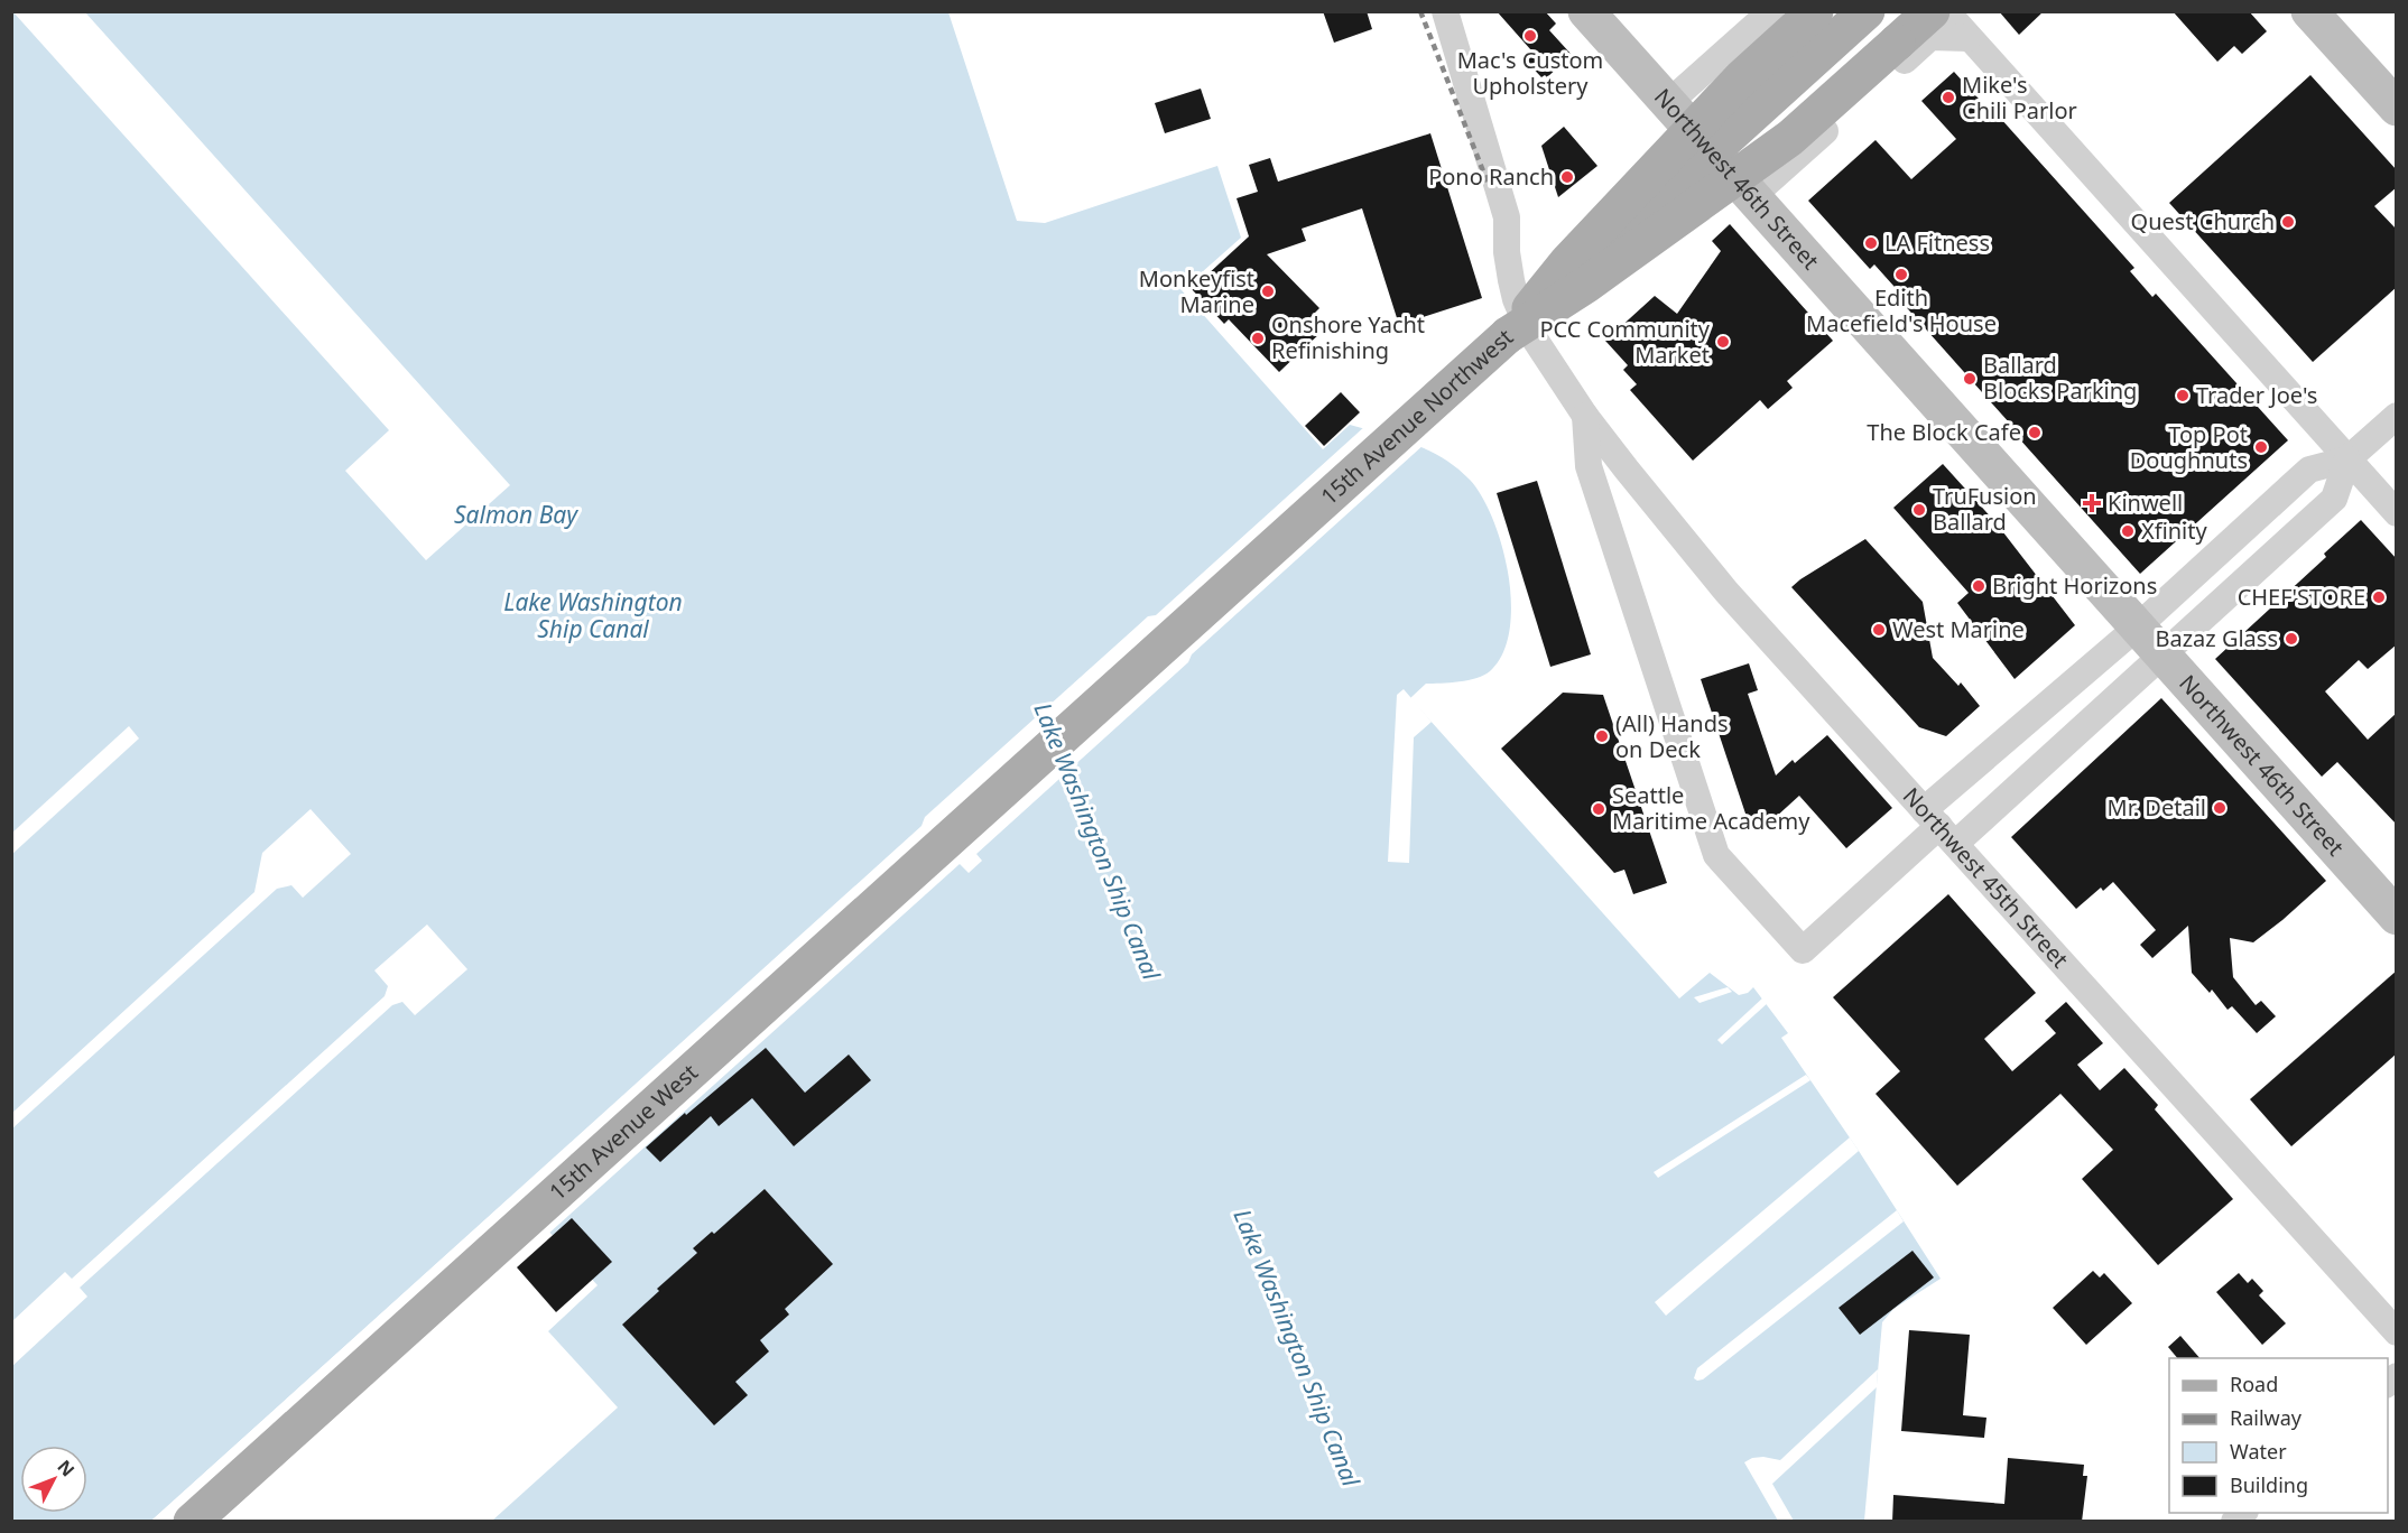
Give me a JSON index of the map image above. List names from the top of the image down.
{
  "streets": {
    "main road": ["15th Avenue Northwest", "15th Avenue West"],
    "street": ["Northwest 46th Street", "Northwest 45th Street"]
  },
  "crossings": [
    ["15th Avenue Northwest", "15th Avenue West"]
  ],
  "water": ["Salmon Bay", "Lake Washington Ship Canal"],
  "places": {
    "other": [
      "Mac's Custom Upholstery",
      "Mike's Chili Parlor",
      "Pono Ranch",
      "Quest Church",
      "LA Fitness",
      "Edith Macefield's House",
      "Monkeyfist Marine",
      "Onshore Yacht Refinishing",
      "PCC Community Market",
      "Ballard Blocks Parking",
      "Trader Joe's",
      "The Block Cafe",
      "Top Pot Doughnuts",
      "TruFusion Ballard",
      "Xfinity",
      "Bright Horizons",
      "CHEF'STORE",
      "West Marine",
      "Bazaz Glass",
      "(All) Hands on Deck",
      "Mr. Detail",
      "Seattle Maritime Academy"
    ],
    "health": ["Kinwell"]
  },
  "legend": [
    "Road",
    "Railway",
    "Water",
    "Building"
  ],
  "north": "top right"
}
